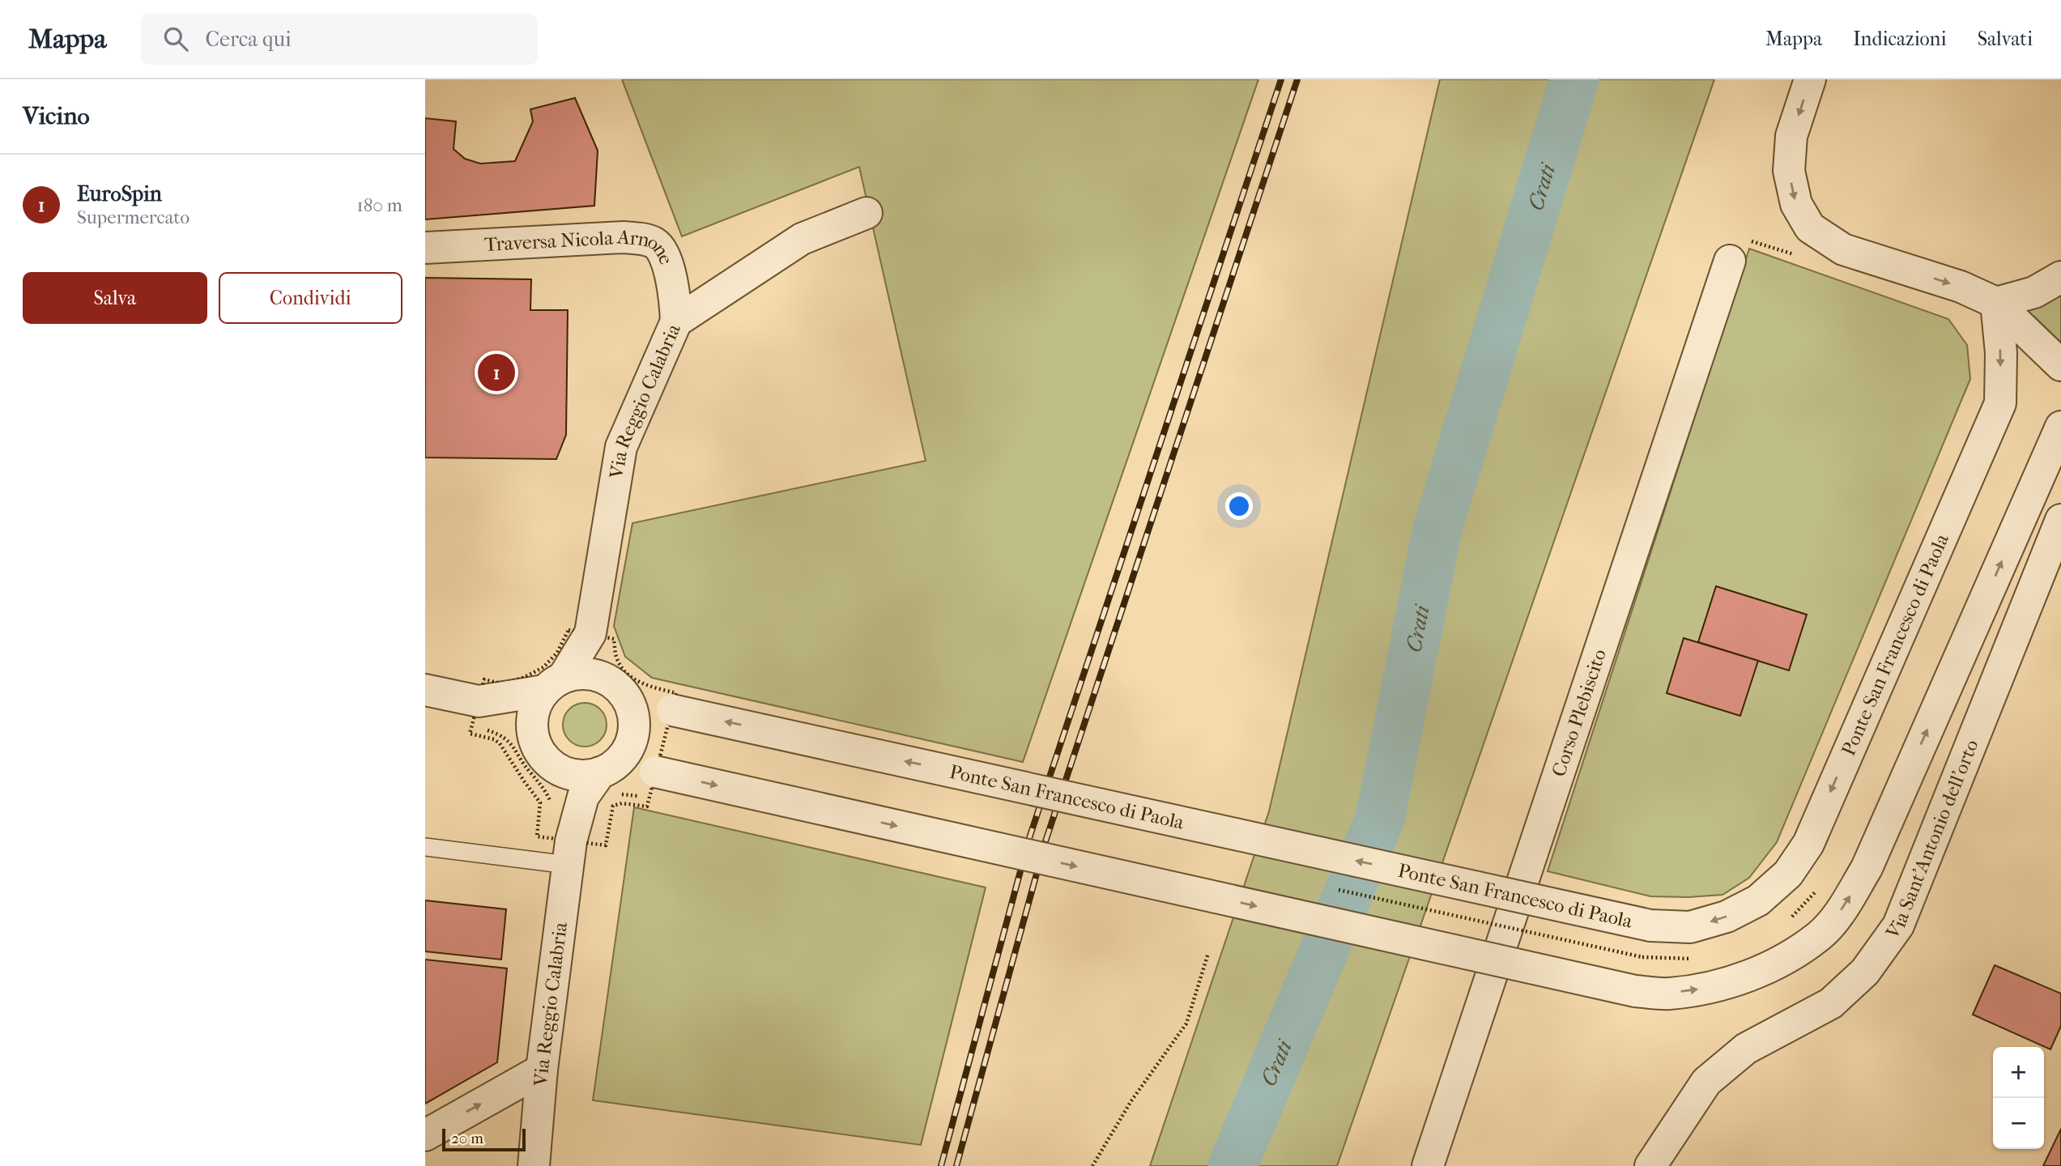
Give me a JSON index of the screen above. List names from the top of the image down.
{
  "streets": {
    "street": [
      "Traversa Nicola Arnone",
      "Via Reggio Calabria",
      "Ponte San Francesco di Paola",
      "Corso Plebiscito",
      "Via Sant'Antonio dell'orto"
    ]
  },
  "crossings": [
    ["Traversa Nicola Arnone", "Via Reggio Calabria"],
    ["Via Reggio Calabria", "Ponte San Francesco di Paola"]
  ],
  "water": ["Crati"],
  "scale_bar": "20 m",
  "page": {
    "header": "Mappa",
    "search": "Cerca qui",
    "nav": ["Mappa", "Indicazioni", "Salvati"],
    "heading": "Vicino",
    "list": [
      {
        "mark": "1",
        "name": "EuroSpin",
        "note": "Supermercato",
        "value": "180 m"
      }
    ],
    "buttons": ["Salva", "Condividi"],
    "pins": "1",
    "map_buttons": ["+", "−"],
    "scale": "20 m"
  }
}
